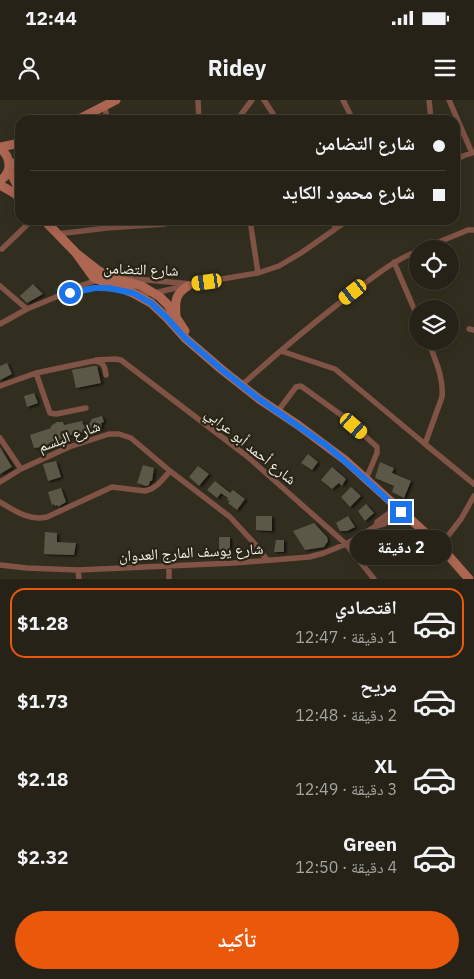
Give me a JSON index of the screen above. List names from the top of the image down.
{
  "streets": {
    "street": [
      "شارع التضامن",
      "شارع البلسم",
      "شارع أحمد أبو عرابي",
      "شارع يوسف المارج العدوان"
    ]
  },
  "crossings": [
    ["شارع البلسم", "شارع يوسف المارج العدوان"],
    ["شارع أحمد أبو عرابي", "شارع يوسف المارج العدوان"]
  ],
  "page": {
    "status": "12:44",
    "header": "Ridey",
    "banner": ["شارع التضامن", "شارع محمود الكايد"],
    "bubble": "2 دقيقة",
    "list": [
      {
        "name": "اقتصادي",
        "note": "1 دقيقة · 12:47",
        "value": "$1.28"
      },
      {
        "name": "مريح",
        "note": "2 دقيقة · 12:48",
        "value": "$1.73"
      },
      {
        "name": "XL",
        "note": "3 دقيقة · 12:49",
        "value": "$2.18"
      },
      {
        "name": "Green",
        "note": "4 دقيقة · 12:50",
        "value": "$2.32"
      }
    ],
    "buttons": "تأكيد"
  }
}
